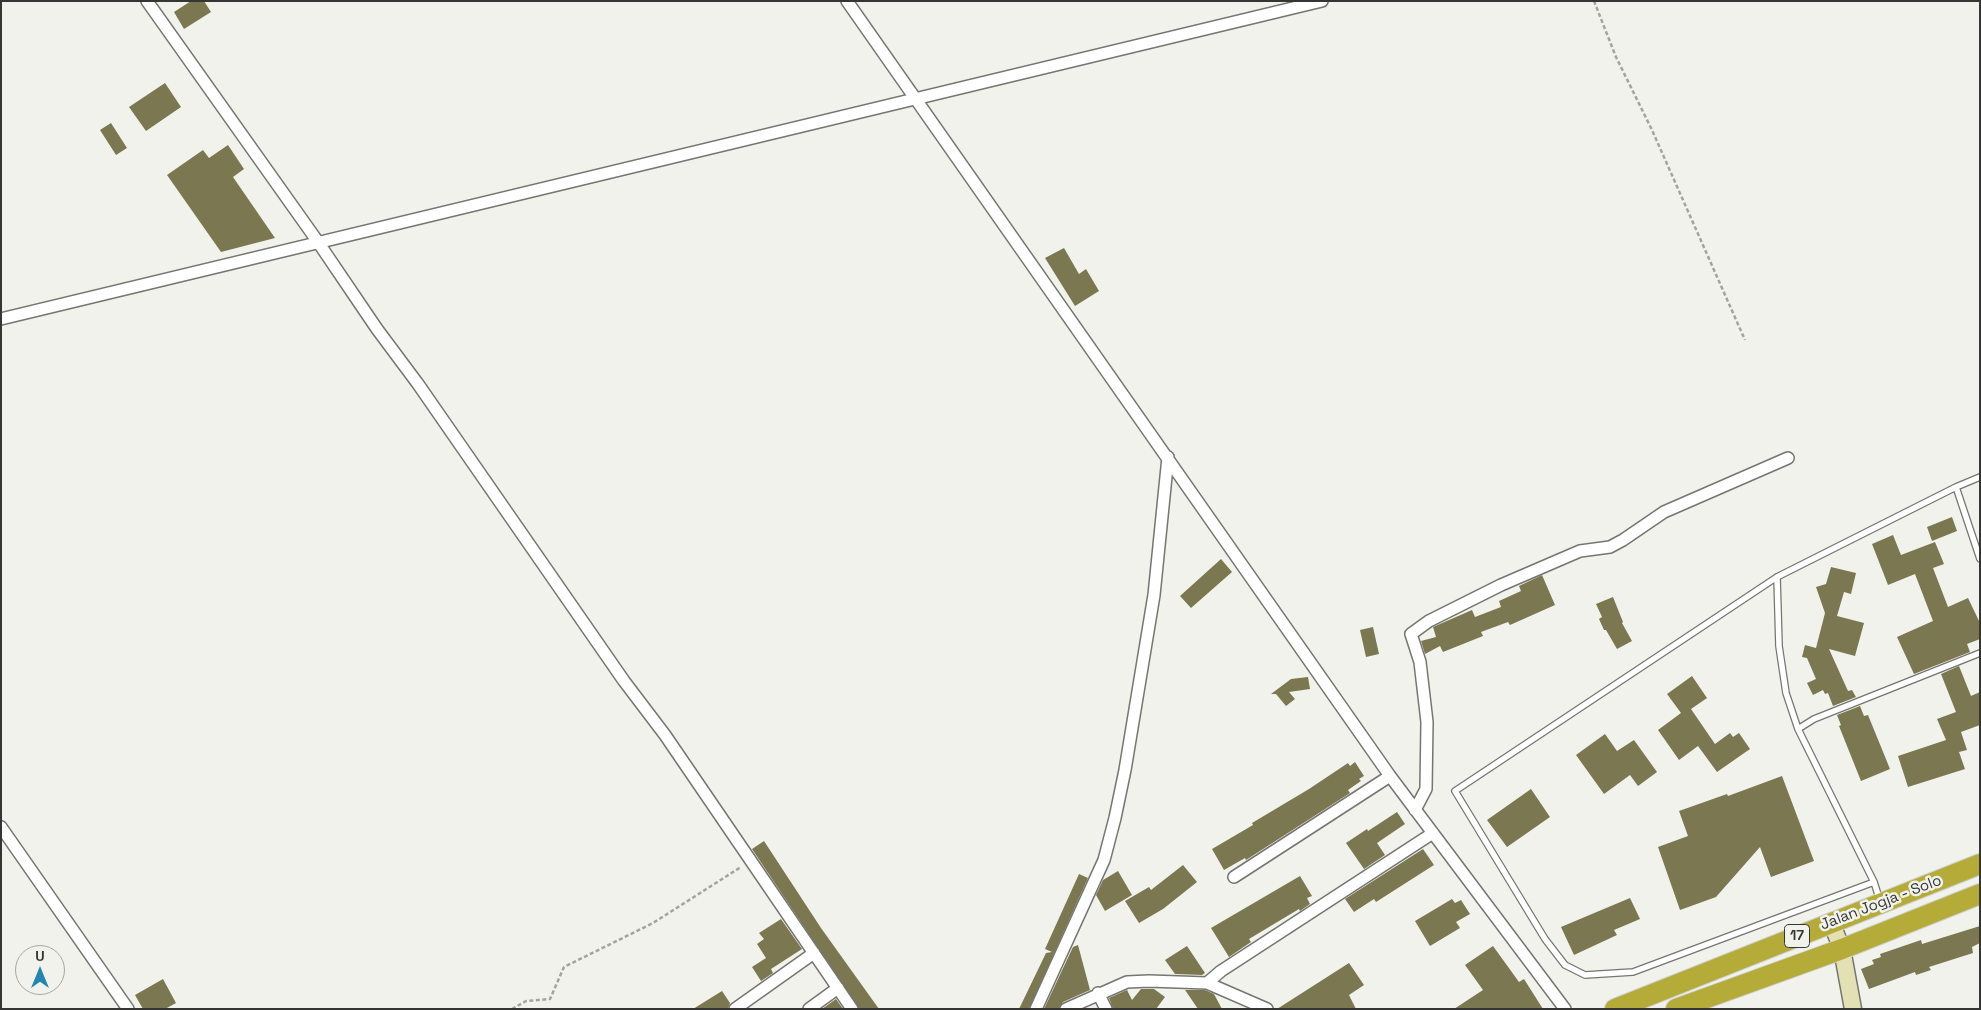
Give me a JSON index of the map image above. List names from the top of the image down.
{
  "streets": {
    "highway": ["Jalan Jogja - Solo", "17"]
  },
  "north": "top"
}
